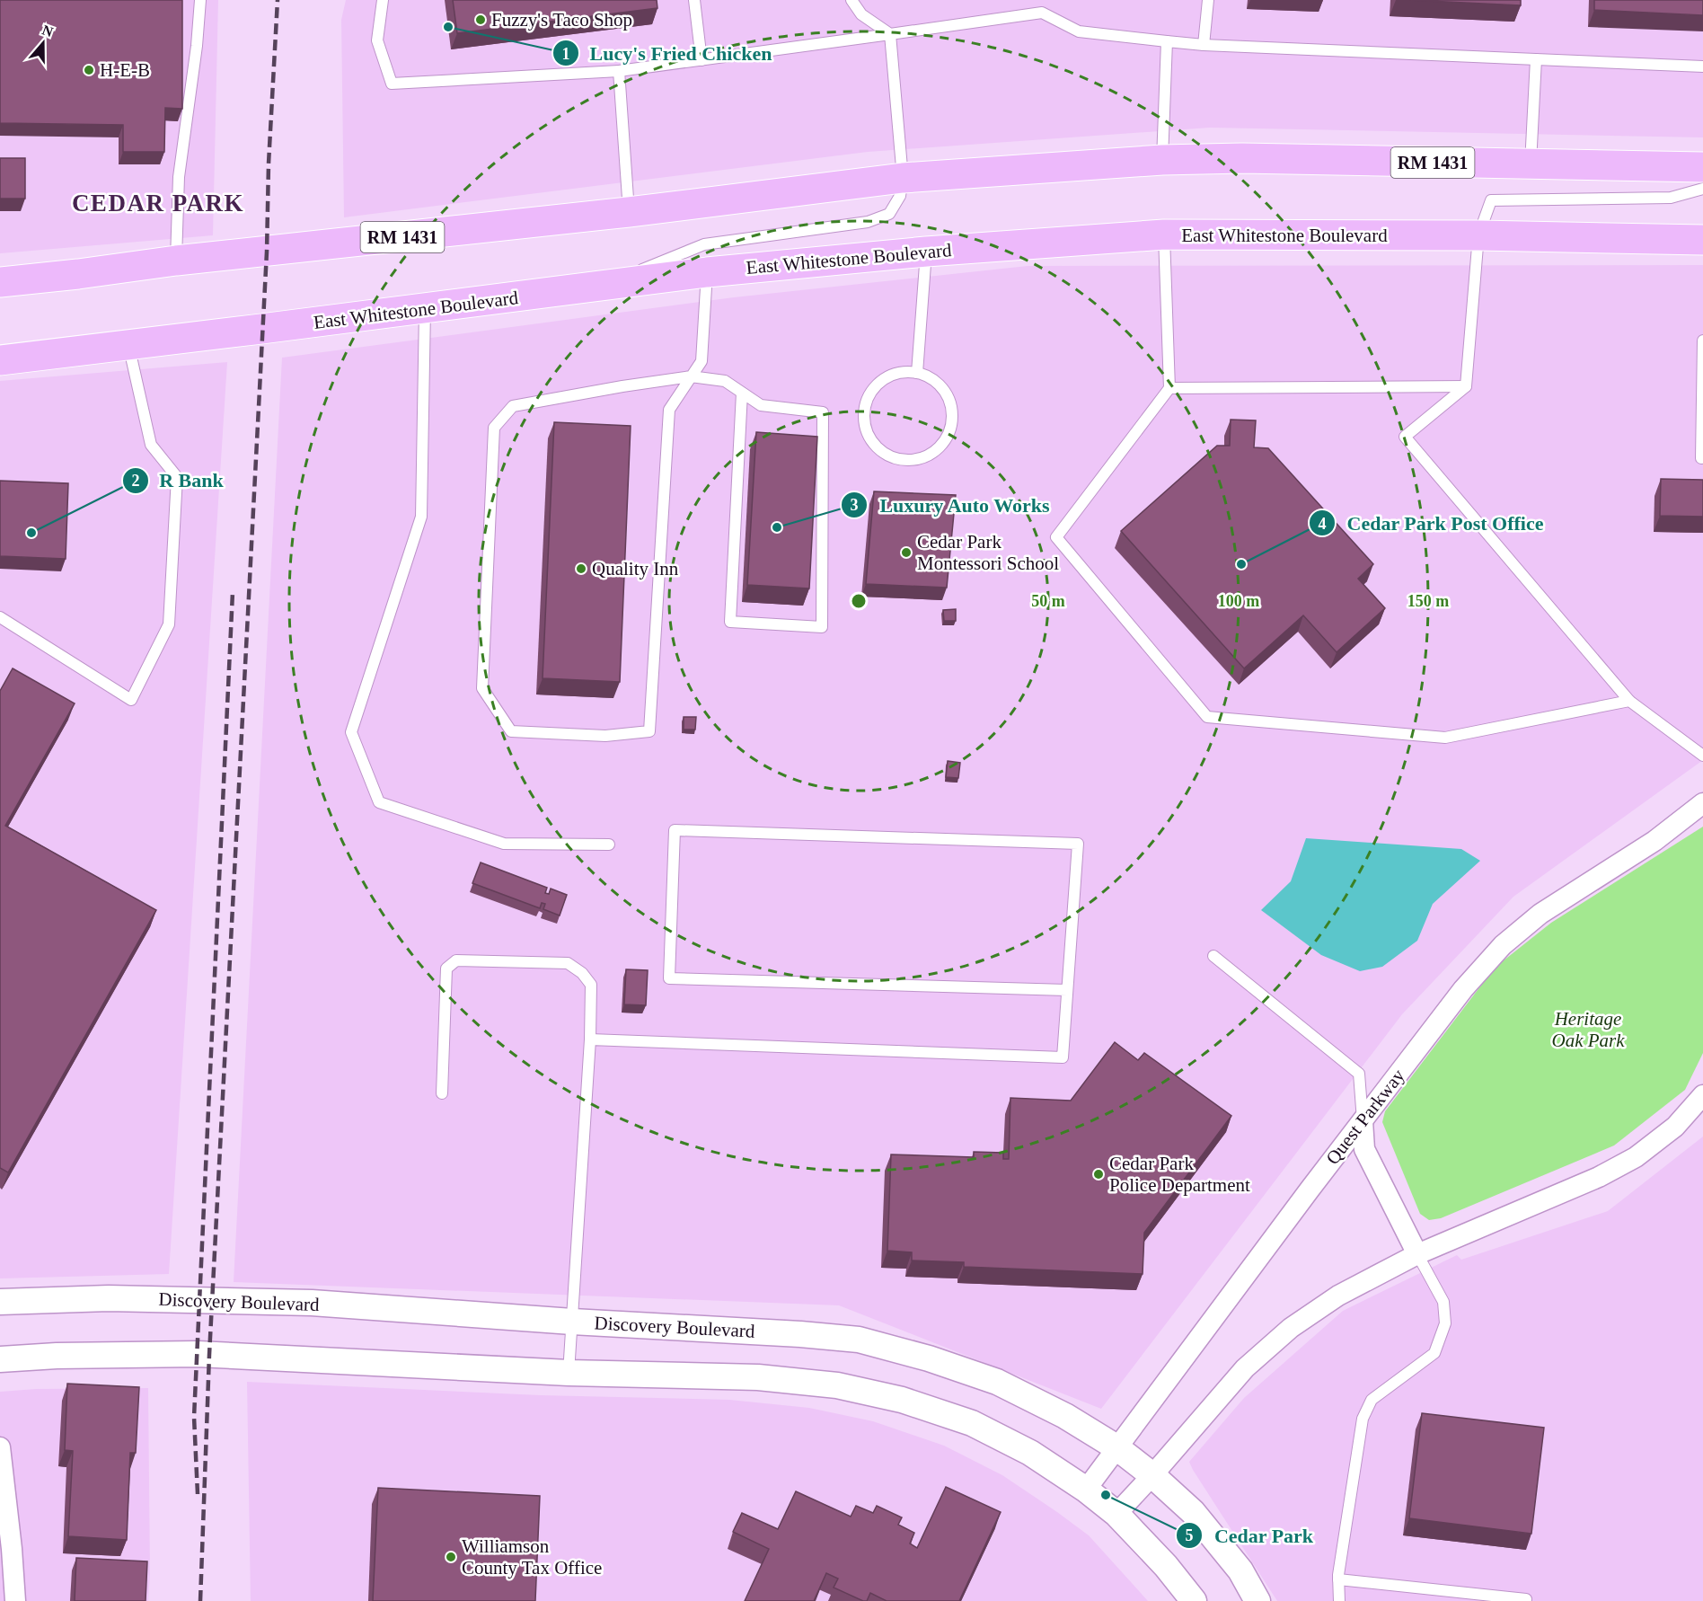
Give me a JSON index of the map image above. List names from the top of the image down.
{
  "streets": {
    "main road": ["RM 1431", "East Whitestone Boulevard"],
    "street": ["Quest Parkway", "Discovery Boulevard"]
  },
  "crossings": [
    ["Quest Parkway", "Discovery Boulevard"]
  ],
  "districts": ["CEDAR PARK"],
  "parks": ["Heritage Oak Park"],
  "places": [
    "Fuzzy's Taco Shop",
    "Lucy's Fried Chicken",
    "H-E-B",
    "Luxury Auto Works",
    "R Bank",
    "Cedar Park Montessori School",
    "Cedar Park Post Office",
    "Quality Inn",
    "Cedar Park Police Department",
    "Cedar Park",
    "Williamson County Tax Office"
  ],
  "north": "top",
  "rings": ["50 m", "100 m", "150 m"]
}
